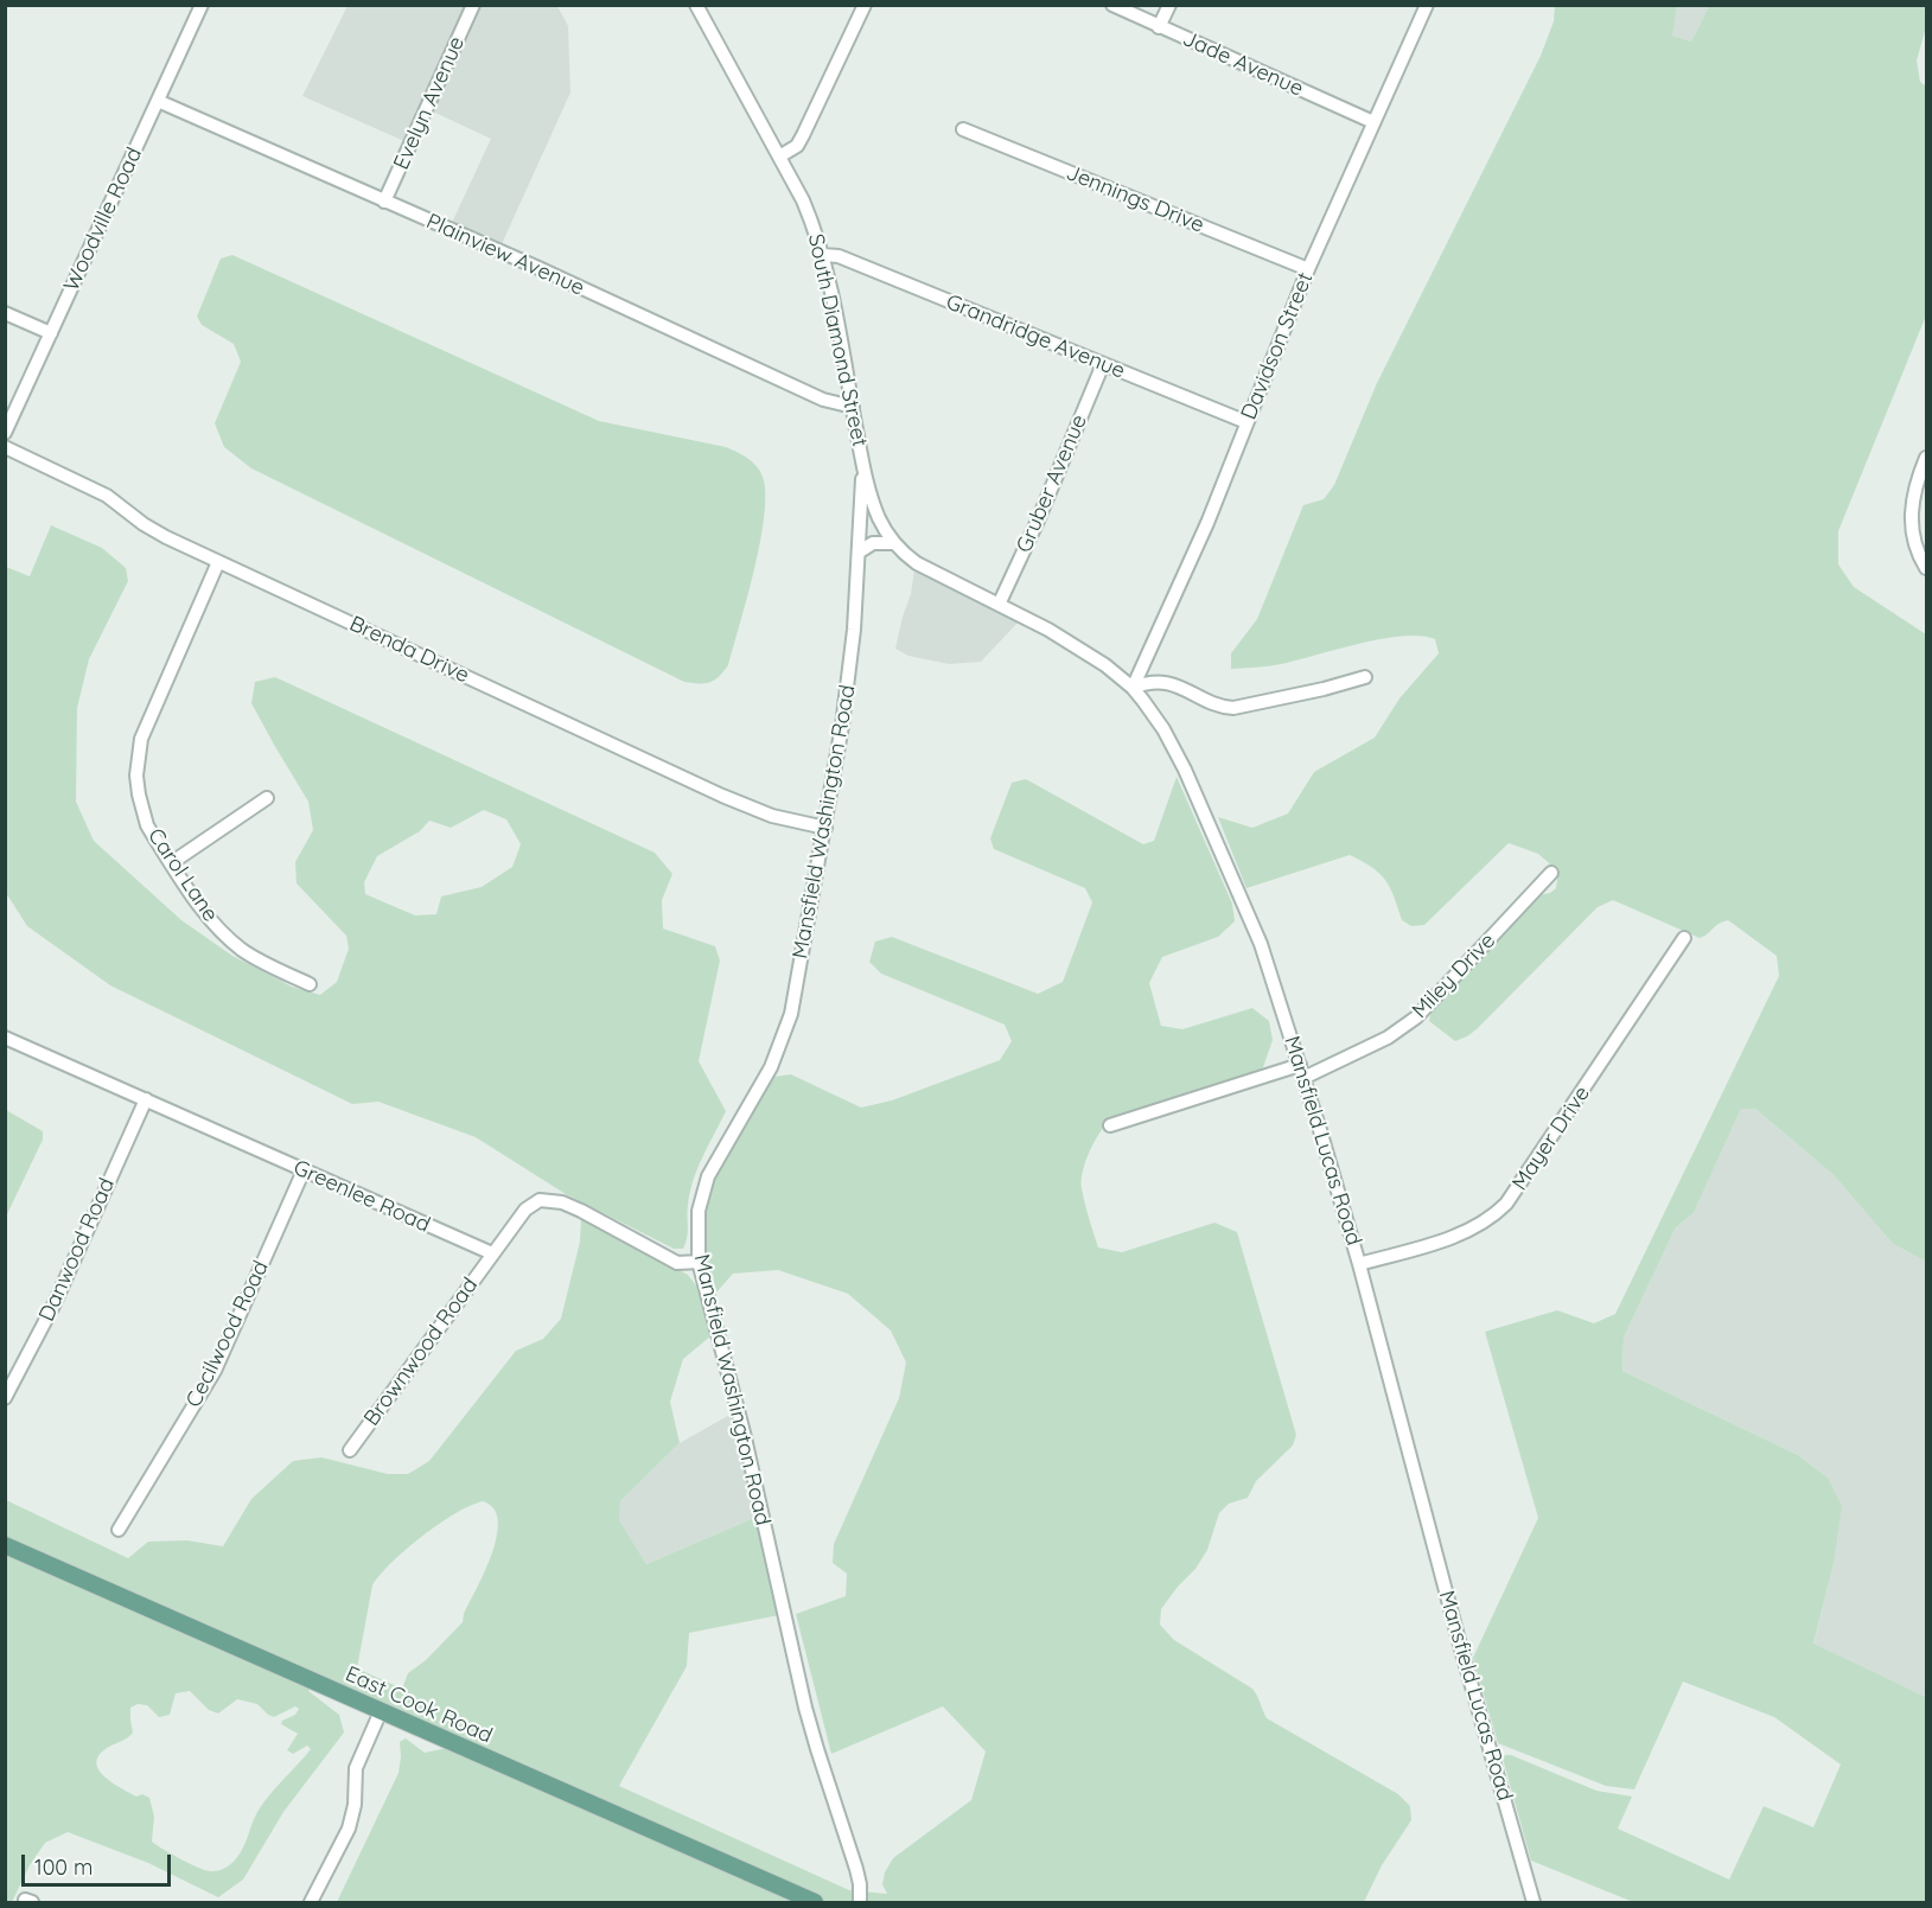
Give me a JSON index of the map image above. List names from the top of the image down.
{
  "streets": {
    "main road": ["East Cook Road"],
    "street": [
      "Jade Avenue",
      "Evelyn Avenue",
      "Jennings Drive",
      "Woodville Road",
      "Plainview Avenue",
      "Grandridge Avenue",
      "South Diamond Street",
      "Davidson Street",
      "Gruber Avenue",
      "Brenda Drive",
      "Mansfield Washington Road",
      "Carol Lane",
      "Miley Drive",
      "Mayer Drive",
      "Mansfield Lucas Road",
      "Greenlee Road",
      "Danwood Road",
      "Cecilwood Road",
      "Brownwood Road"
    ]
  },
  "crossings": [
    ["Jade Avenue", "Davidson Street"],
    ["Evelyn Avenue", "Plainview Avenue"],
    ["Jennings Drive", "Davidson Street"],
    ["Woodville Road", "Plainview Avenue"],
    ["Plainview Avenue", "South Diamond Street"],
    ["Grandridge Avenue", "South Diamond Street"],
    ["Grandridge Avenue", "Davidson Street"],
    ["Grandridge Avenue", "Gruber Avenue"],
    ["South Diamond Street", "Mansfield Washington Road"],
    ["South Diamond Street", "Mansfield Lucas Road"],
    ["Davidson Street", "Mansfield Lucas Road"],
    ["Gruber Avenue", "Mansfield Lucas Road"],
    ["Brenda Drive", "Mansfield Washington Road"],
    ["Brenda Drive", "Carol Lane"],
    ["Miley Drive", "Mansfield Lucas Road"],
    ["Mayer Drive", "Mansfield Lucas Road"],
    ["Greenlee Road", "Danwood Road"],
    ["Greenlee Road", "Cecilwood Road"],
    ["Greenlee Road", "Brownwood Road"]
  ],
  "scale_bar": "100 m"
}
